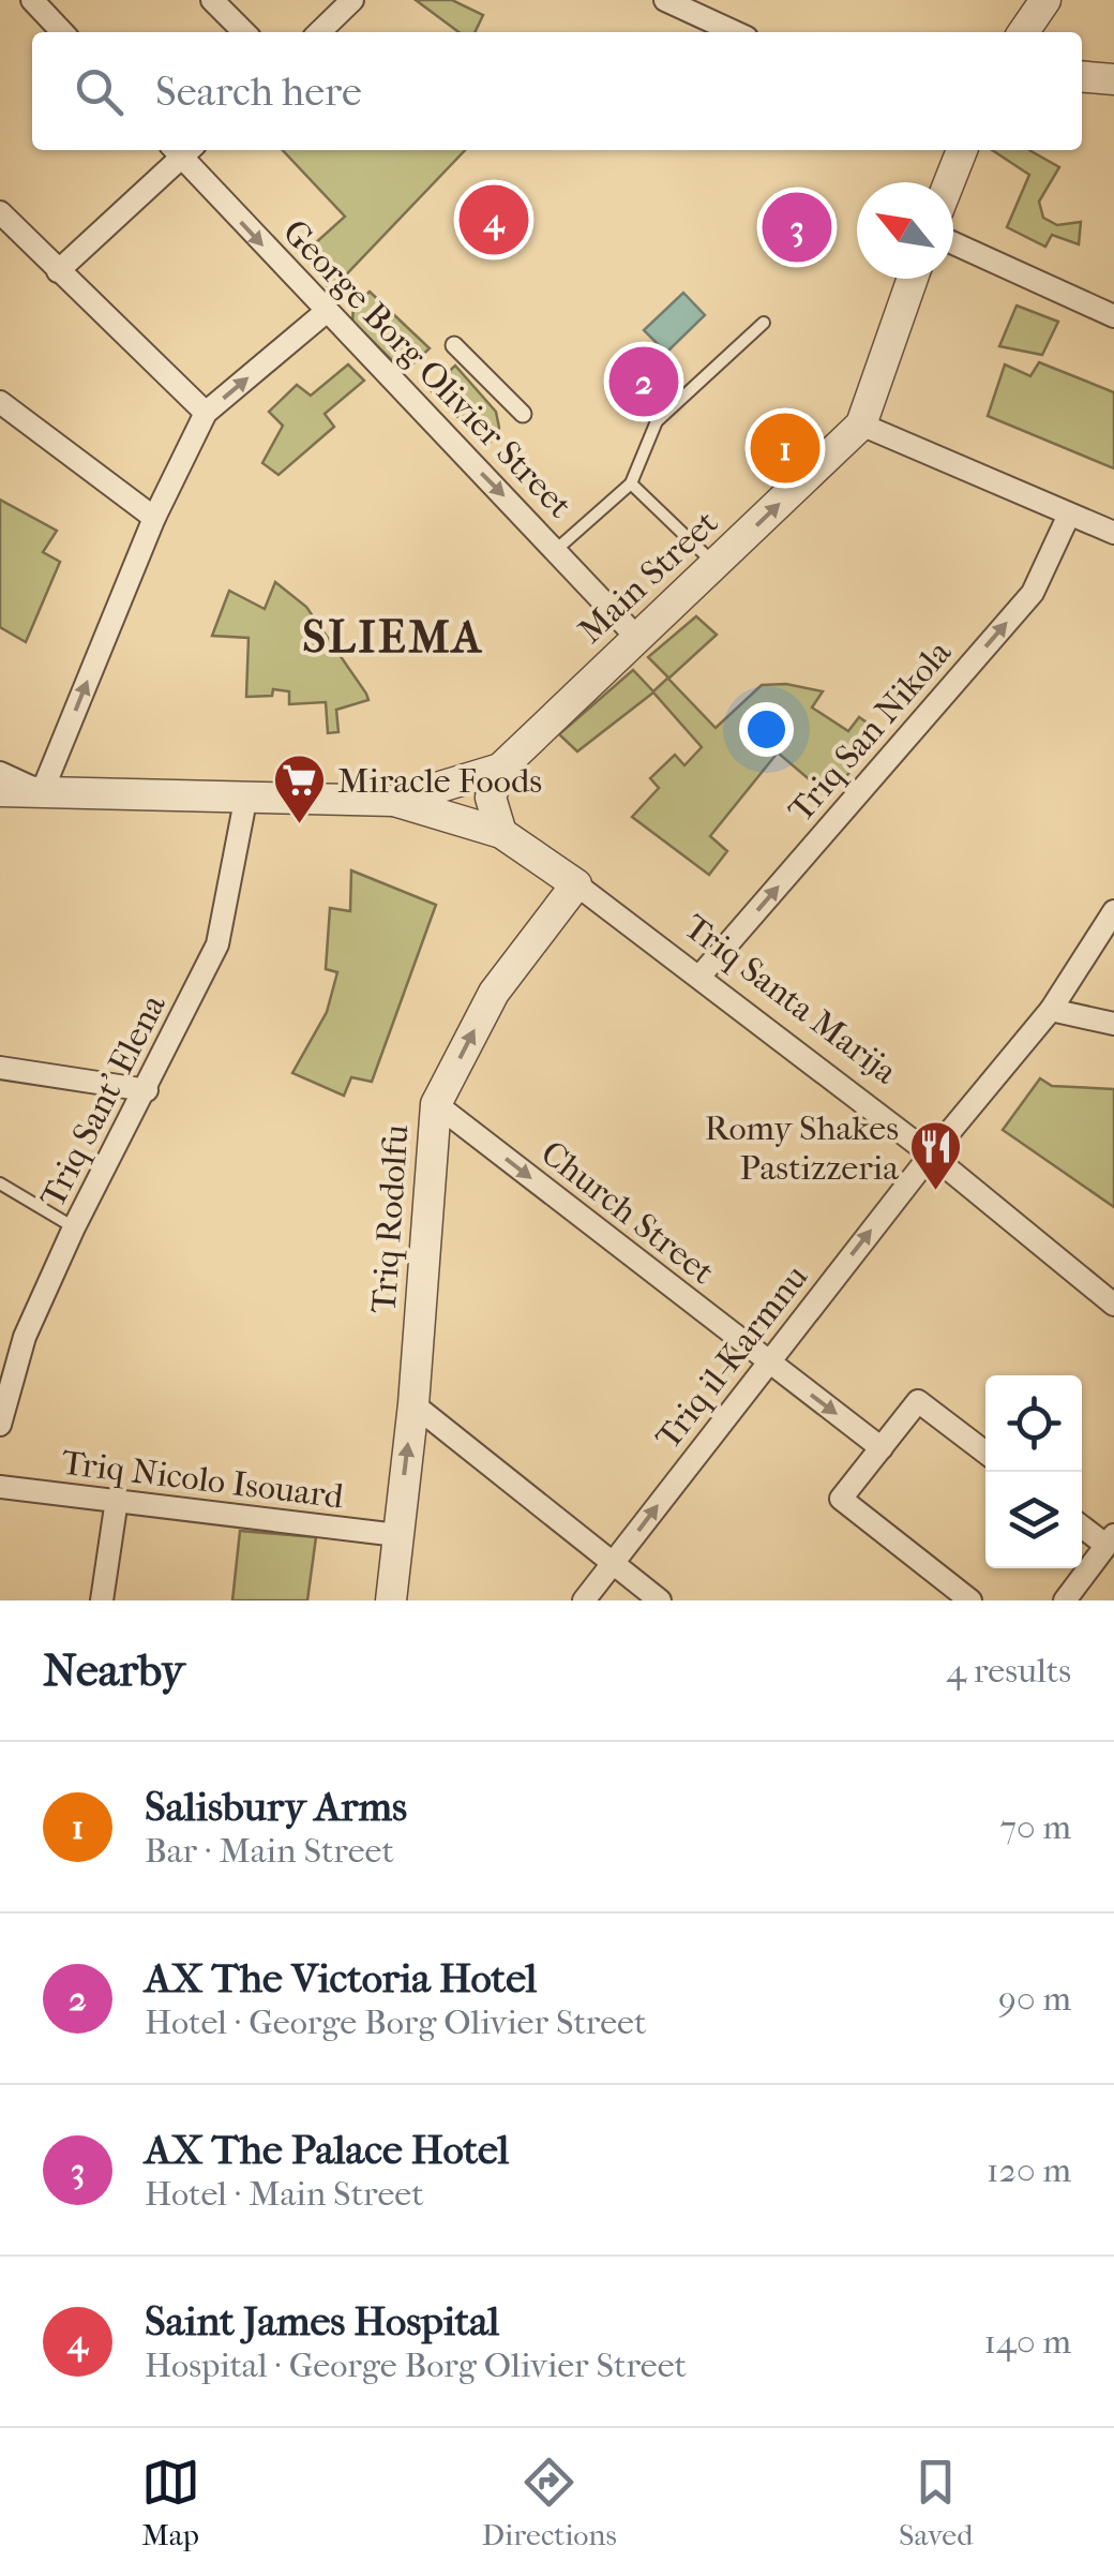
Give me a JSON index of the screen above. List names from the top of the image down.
{
  "streets": {
    "street": [
      "George Borg Olivier Street",
      "Main Street",
      "Triq San Nikola",
      "Triq Santa Marija",
      "Triq Sant' Elena",
      "Church Street",
      "Triq Rodolfu",
      "Triq il-Karmnu",
      "Triq Nicolo Isouard"
    ]
  },
  "crossings": [
    ["George Borg Olivier Street", "Main Street"],
    ["Main Street", "Triq Santa Marija"],
    ["Triq San Nikola", "Triq Santa Marija"],
    ["Triq Santa Marija", "Triq Rodolfu"],
    ["Triq Santa Marija", "Triq il-Karmnu"],
    ["Church Street", "Triq Rodolfu"],
    ["Church Street", "Triq il-Karmnu"],
    ["Triq Rodolfu", "Triq Nicolo Isouard"]
  ],
  "one_way": [
    "Triq San Nikola",
    "Church Street",
    "Triq Rodolfu",
    "Triq il-Karmnu"
  ],
  "districts": ["SLIEMA"],
  "places": {
    "supermarket": ["Miracle Foods"],
    "restaurant": ["Romy Shakes Pastizzeria"]
  },
  "north": "top left",
  "page": {
    "search": "Search here",
    "pins": [
      "4",
      "3",
      "2",
      "1"
    ],
    "heading": ["Nearby", "4 results"],
    "list": [
      {
        "mark": "1",
        "name": "Salisbury Arms",
        "note": "Bar · Main Street",
        "value": "70 m"
      },
      {
        "mark": "2",
        "name": "AX The Victoria Hotel",
        "note": "Hotel · George Borg Olivier Street",
        "value": "90 m"
      },
      {
        "mark": "3",
        "name": "AX The Palace Hotel",
        "note": "Hotel · Main Street",
        "value": "120 m"
      },
      {
        "mark": "4",
        "name": "Saint James Hospital",
        "note": "Hospital · George Borg Olivier Street",
        "value": "140 m"
      }
    ],
    "nav": ["Map", "Directions", "Saved"]
  }
}
